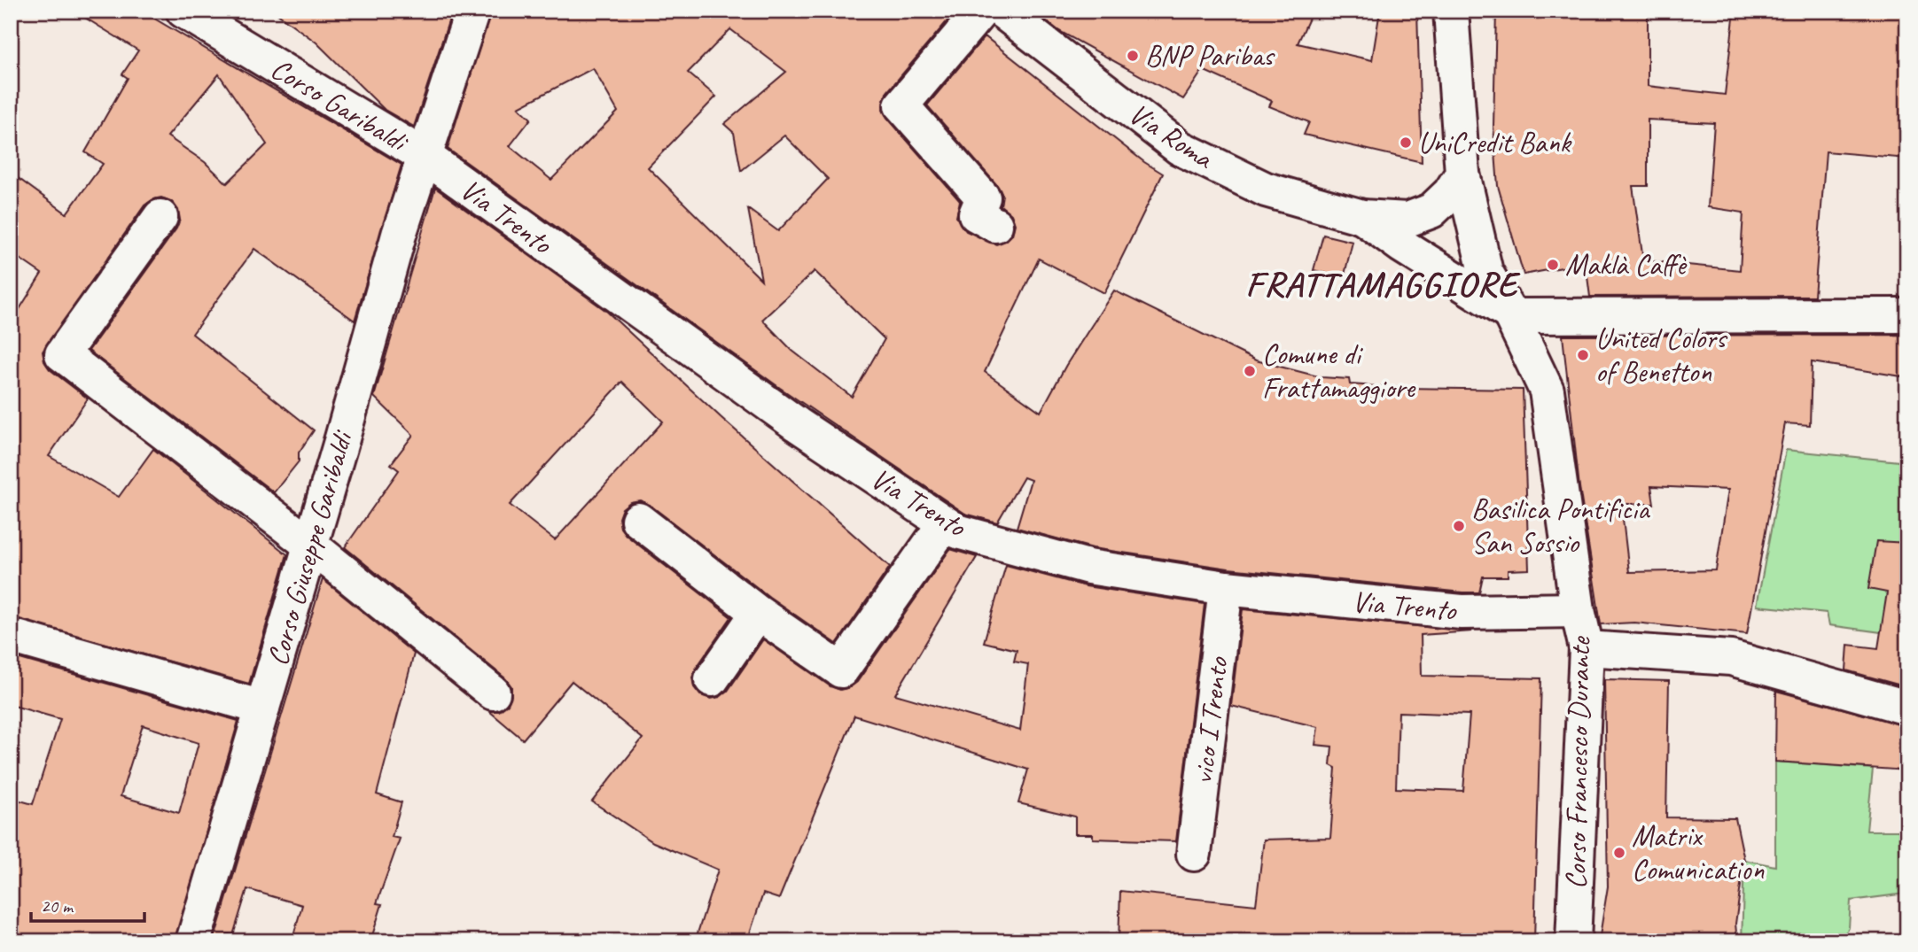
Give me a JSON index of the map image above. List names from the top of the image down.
{
  "streets": {
    "street": [
      "Corso Garibaldi",
      "Via Roma",
      "Via Trento",
      "Corso Giuseppe Garibaldi",
      "vico I Trento",
      "Corso Francesco Durante"
    ]
  },
  "crossings": [
    ["Corso Garibaldi", "Via Trento"],
    ["Corso Garibaldi", "Corso Giuseppe Garibaldi"],
    ["Via Roma", "Corso Francesco Durante"],
    ["Via Trento", "Corso Giuseppe Garibaldi"],
    ["Via Trento", "vico I Trento"],
    ["Via Trento", "Corso Francesco Durante"]
  ],
  "districts": ["FRATTAMAGGIORE"],
  "places": [
    "BNP Paribas",
    "UniCredit Bank",
    "Maklà Caffè",
    "United Colors of Benetton",
    "Comune di Frattamaggiore",
    "Basilica Pontificia San Sossio",
    "Matrix Comunication"
  ],
  "scale_bar": "20 m"
}
